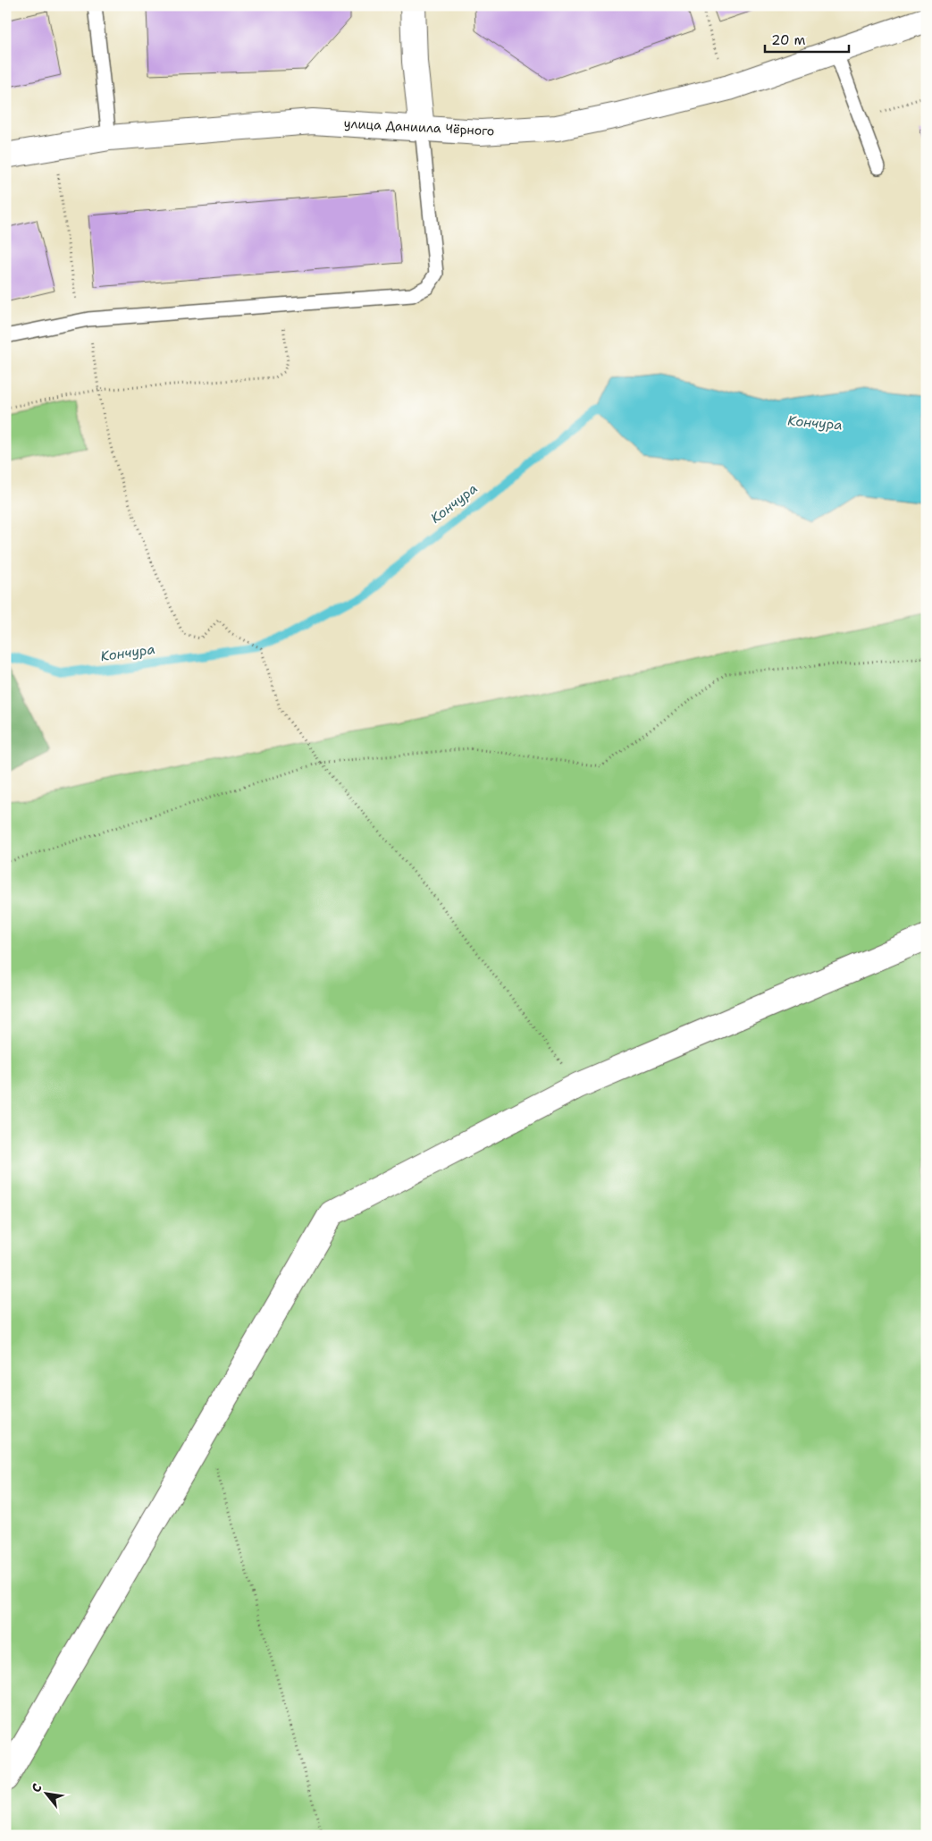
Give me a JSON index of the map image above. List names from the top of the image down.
{
  "streets": {
    "street": ["улица Даниила Чёрного"]
  },
  "water": ["Кончура"],
  "scale_bar": "20 m",
  "north": "top left"
}
